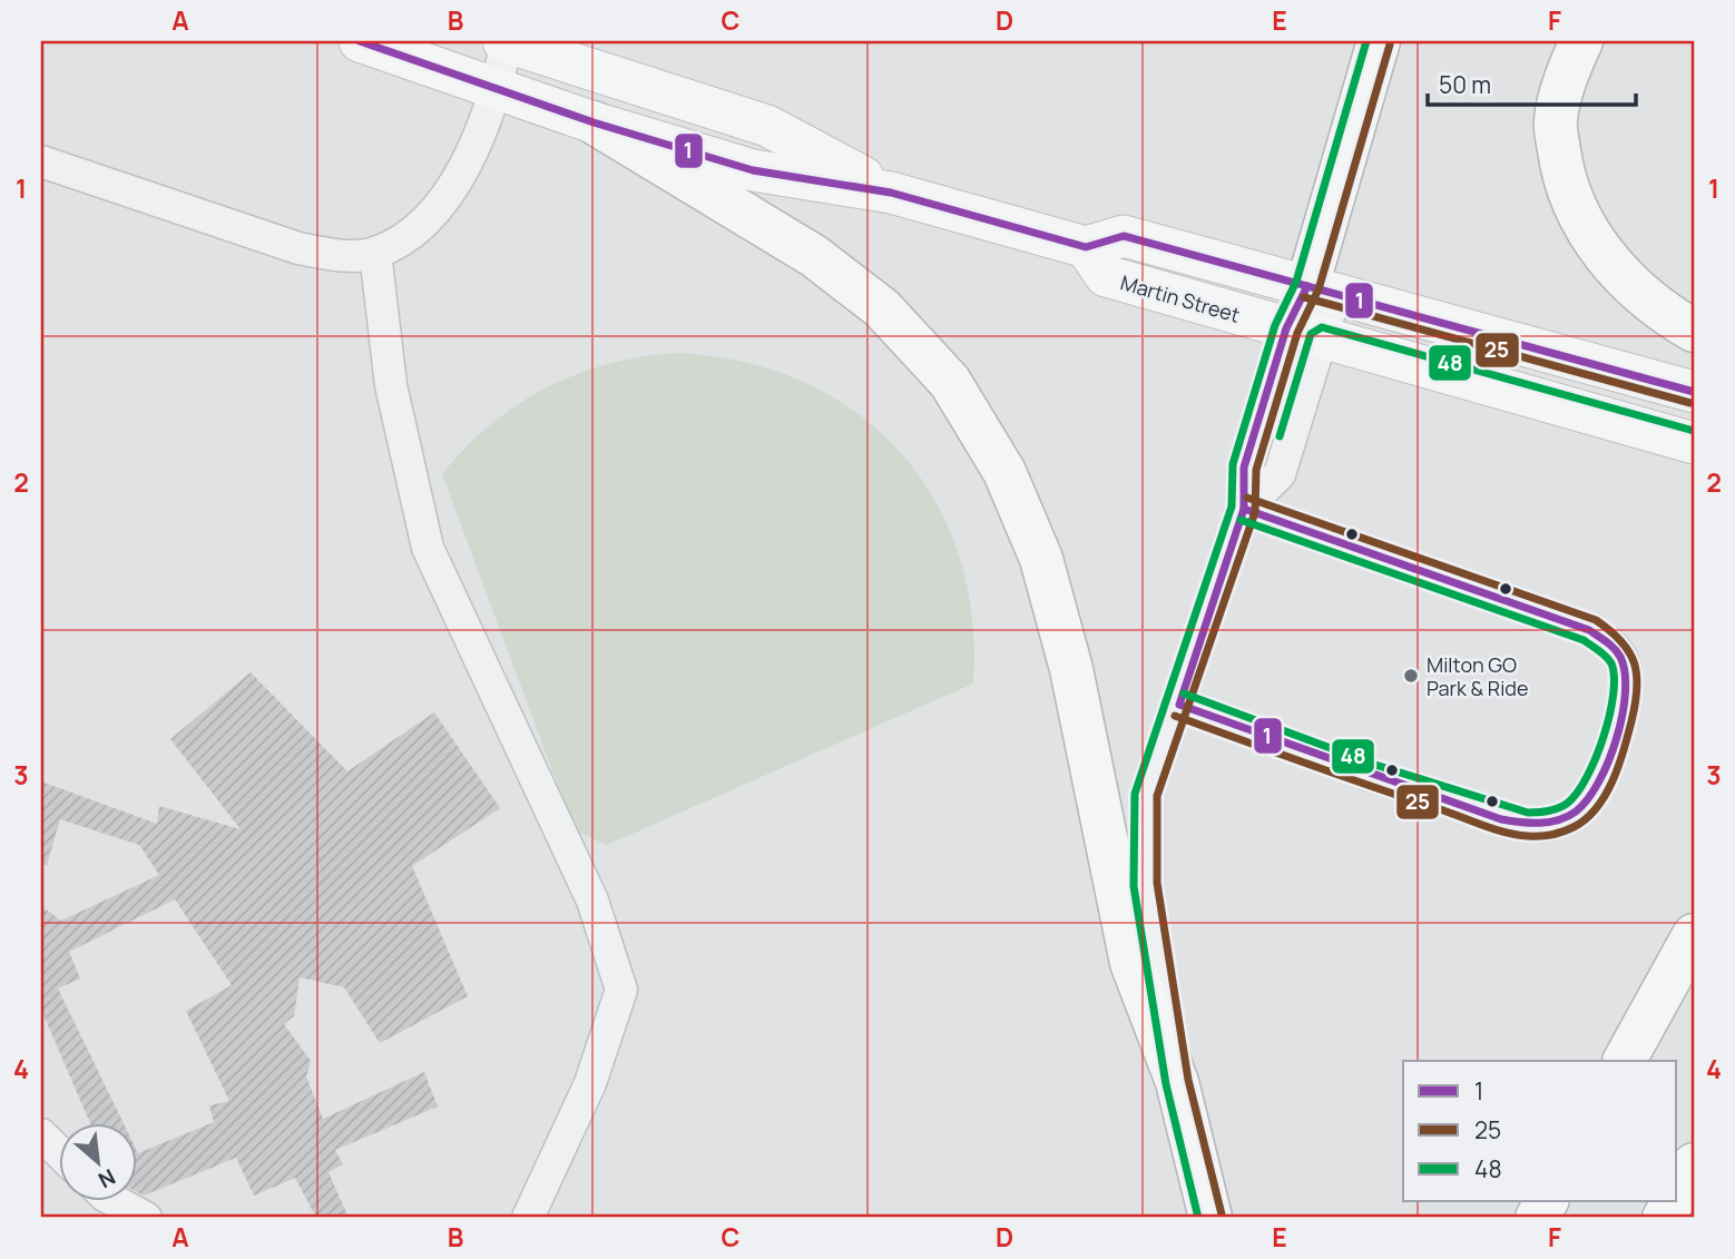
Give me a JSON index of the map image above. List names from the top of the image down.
{
  "streets": {
    "main road": ["Martin Street"]
  },
  "places": ["Milton GO Park & Ride"],
  "lines": ["transit line 1", "transit line 48", "transit line 25"],
  "legend": ["1", "25", "48"],
  "scale_bar": "50 m",
  "north": "bottom right",
  "grid": {
    "columns": [
      "A",
      "B",
      "C",
      "D",
      "E",
      "F"
    ],
    "rows": [
      "1",
      "2",
      "3",
      "4"
    ]
  }
}
